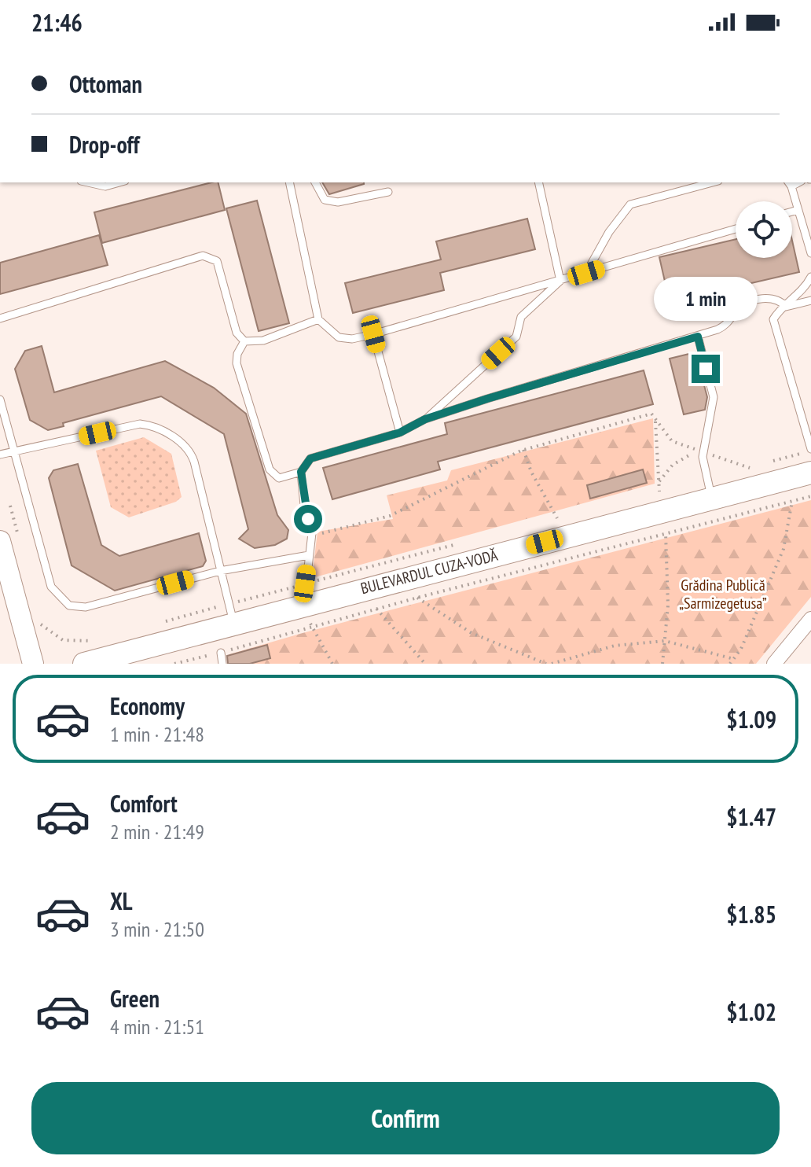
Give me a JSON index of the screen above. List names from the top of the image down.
{
  "streets": {
    "main road": ["BULEVARDUL CUZA-VODĂ"]
  },
  "parks": ["Grădina Publică „Sarmizegetusa”"],
  "page": {
    "status": "21:46",
    "banner": ["Ottoman", "Drop-off"],
    "bubble": "1 min",
    "list": [
      {
        "name": "Economy",
        "note": "1 min · 21:48",
        "value": "$1.09"
      },
      {
        "name": "Comfort",
        "note": "2 min · 21:49",
        "value": "$1.47"
      },
      {
        "name": "XL",
        "note": "3 min · 21:50",
        "value": "$1.85"
      },
      {
        "name": "Green",
        "note": "4 min · 21:51",
        "value": "$1.02"
      }
    ],
    "buttons": "Confirm"
  }
}
